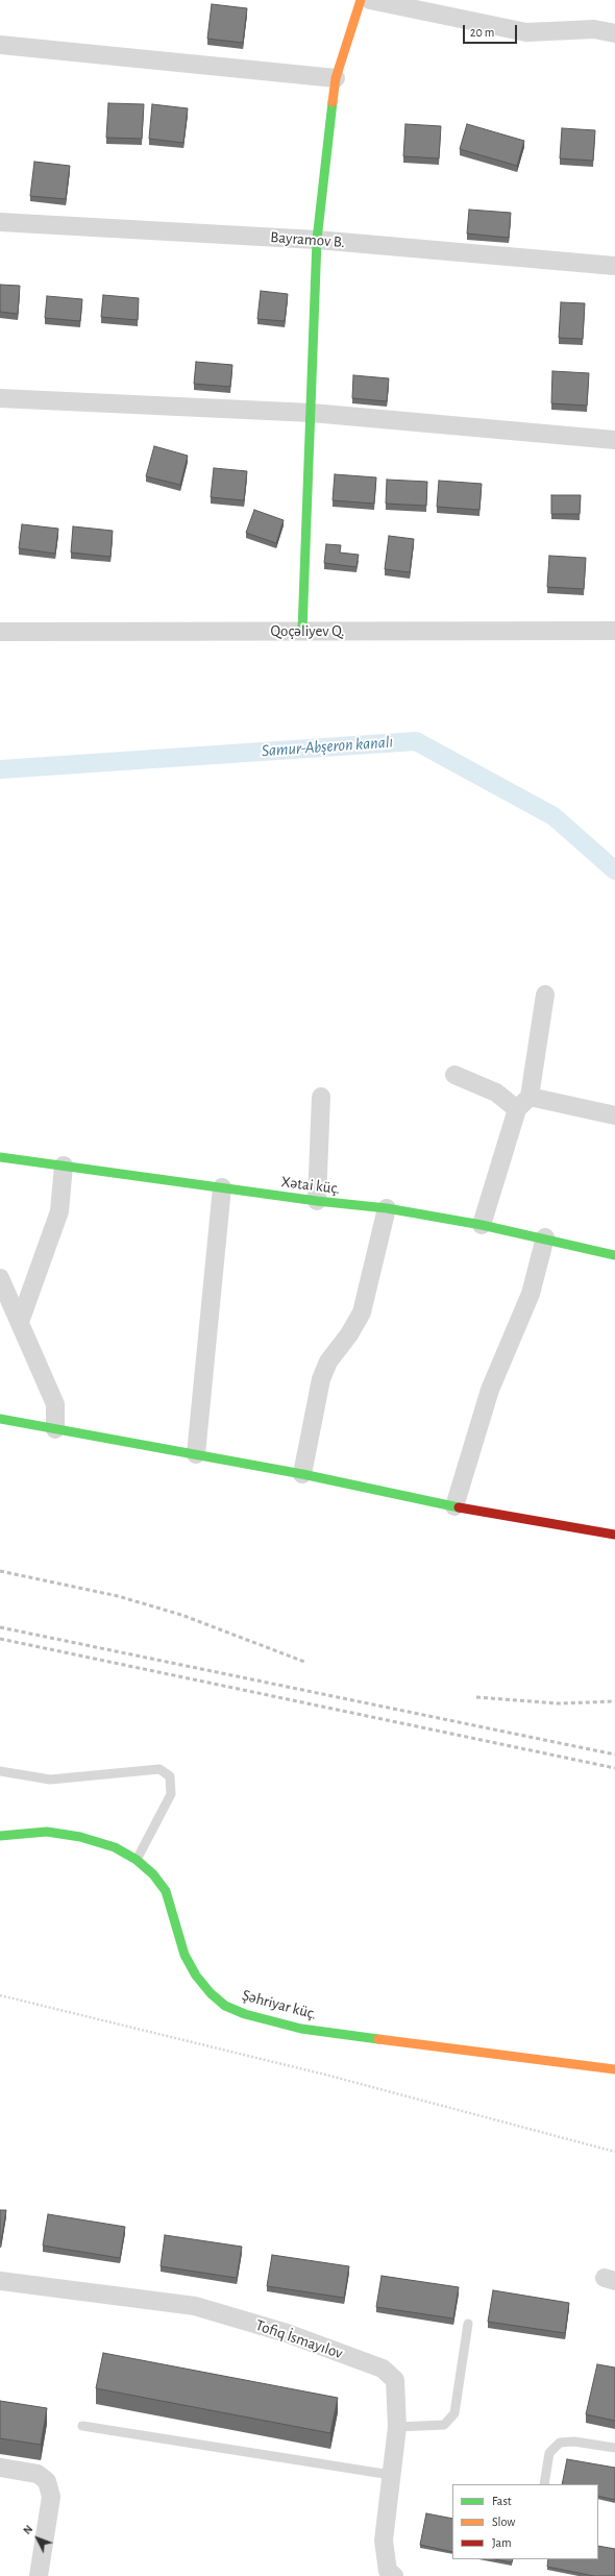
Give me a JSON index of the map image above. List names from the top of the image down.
{
  "streets": {
    "street": [
      "Bayramov B.",
      "Qoçəliyev Q.",
      "Xətai küç.",
      "Şəhriyar küç.",
      "Tofiq İsmayılov"
    ]
  },
  "water": ["Samur-Abşeron kanalı"],
  "legend": ["Fast", "Slow", "Jam"],
  "scale_bar": "20 m",
  "north": "top left"
}
